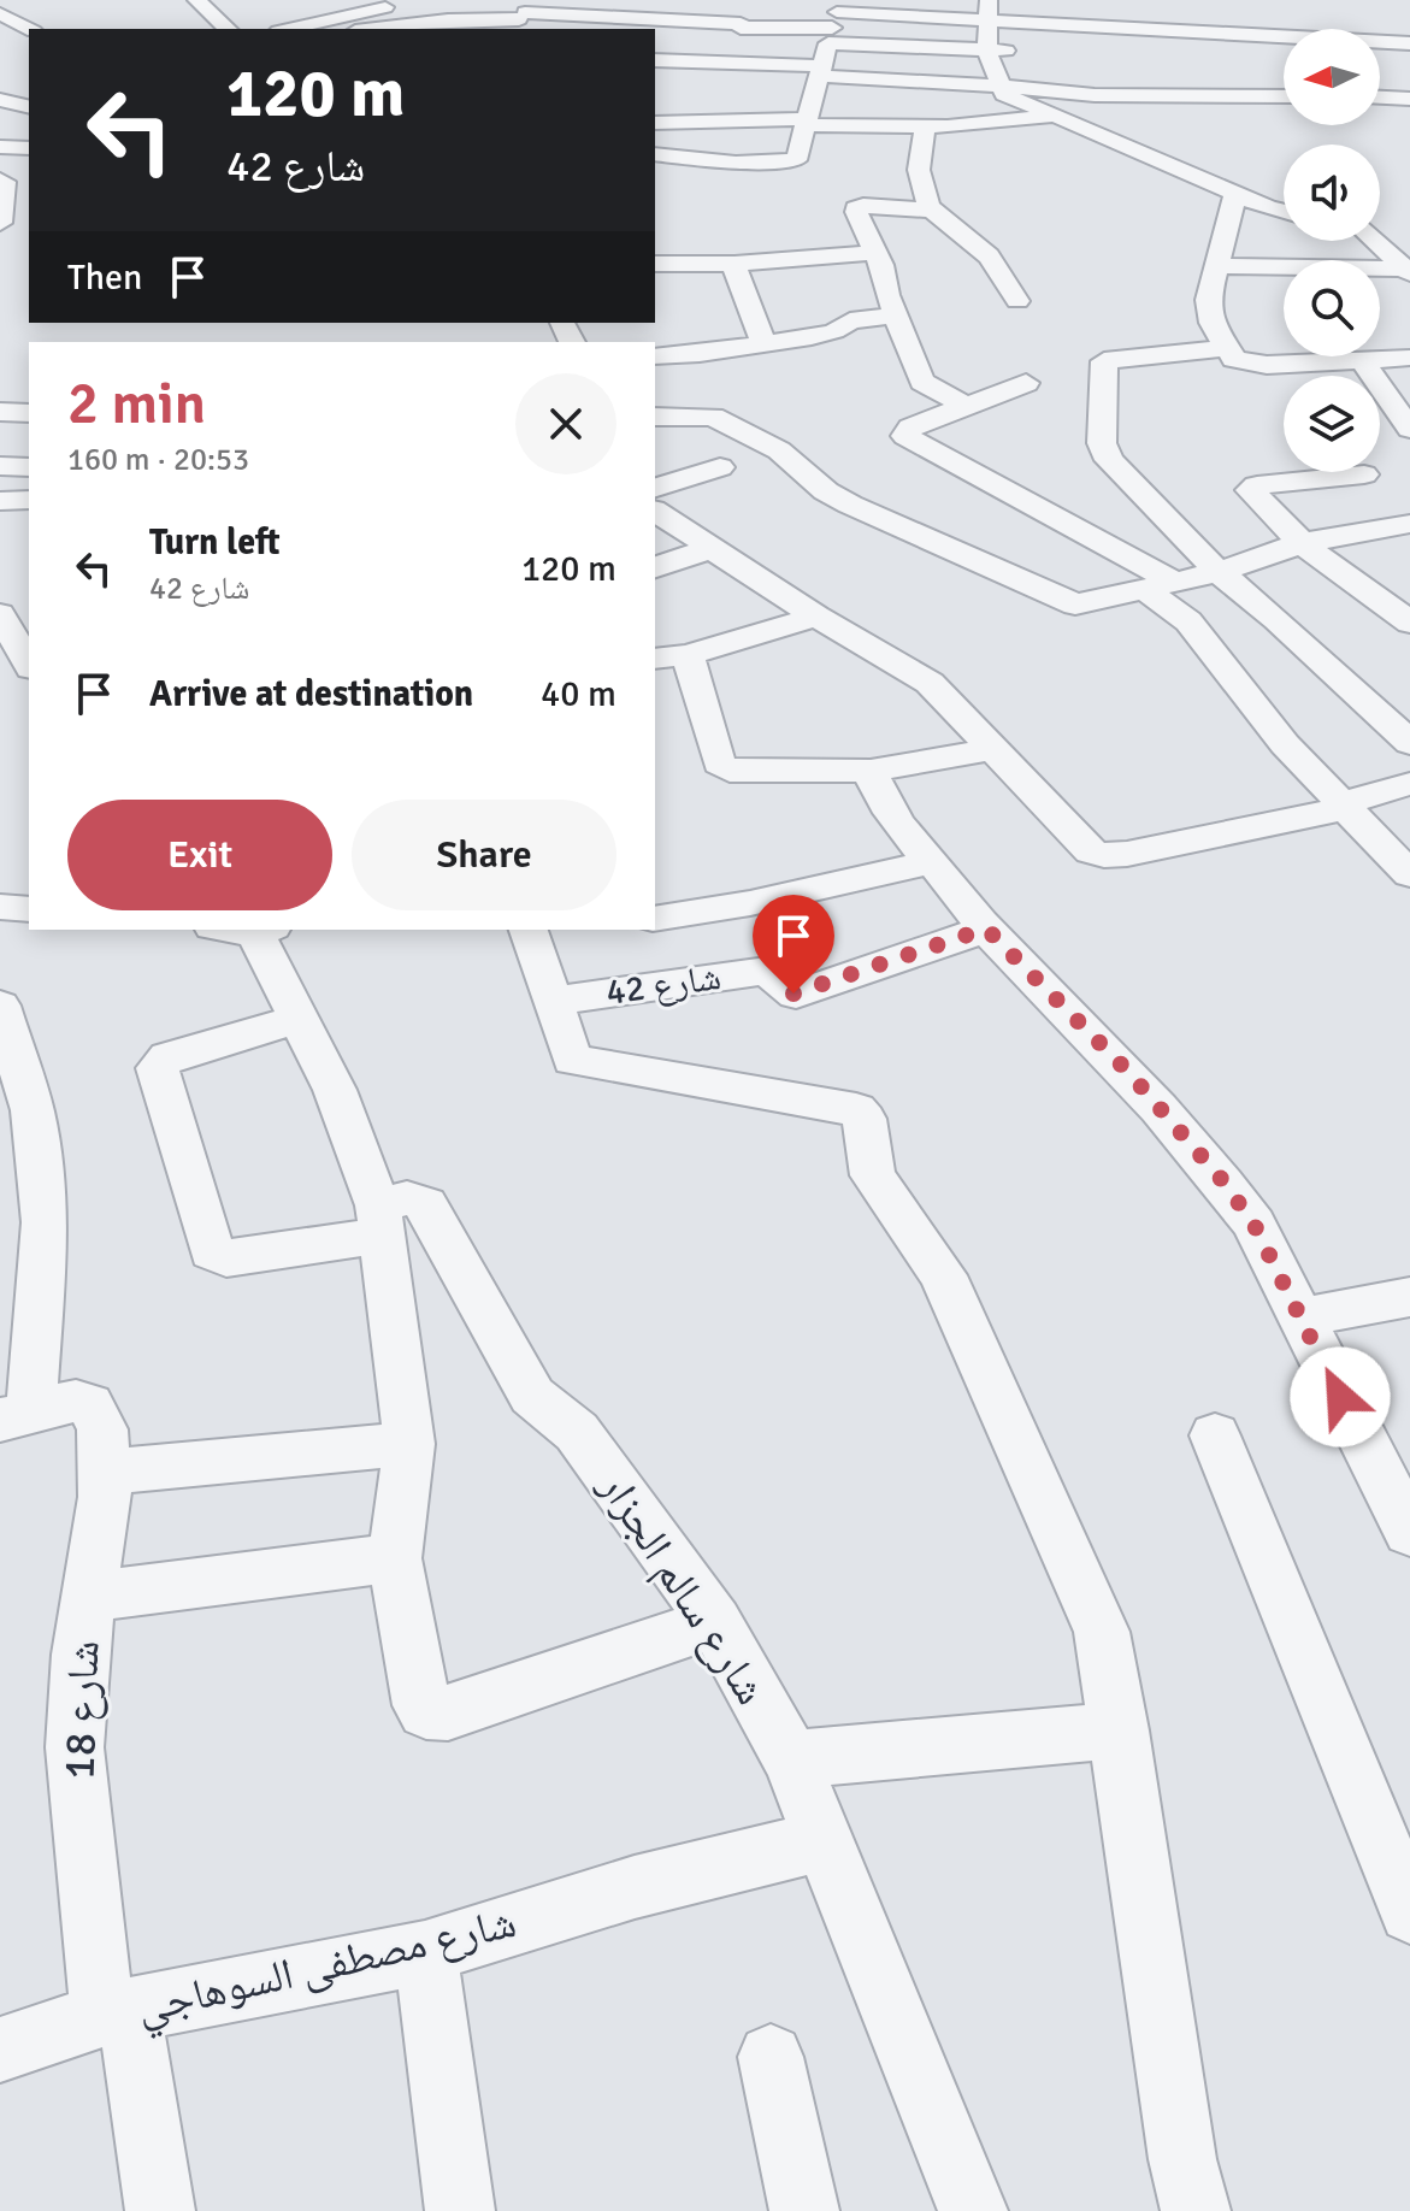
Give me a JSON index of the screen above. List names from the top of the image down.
{
  "streets": {
    "street": [
      "شارع 42",
      "شارع سالم الجزار",
      "شارع 18",
      "شارع مصطفى السوهاجي"
    ]
  },
  "crossings": [
    ["شارع سالم الجزار", "شارع مصطفى السوهاجي"],
    ["شارع 18", "شارع مصطفى السوهاجي"]
  ],
  "north": "left",
  "page": {
    "turn": ["120 m", "شارع 42"],
    "then": "Then",
    "heading": ["2 min", "160 m · 20:53"],
    "list": [
      {
        "name": "Turn left",
        "note": "شارع 42",
        "value": "120 m"
      },
      {
        "name": "Arrive at destination",
        "value": "40 m"
      }
    ],
    "buttons": ["Exit", "Share"]
  }
}
